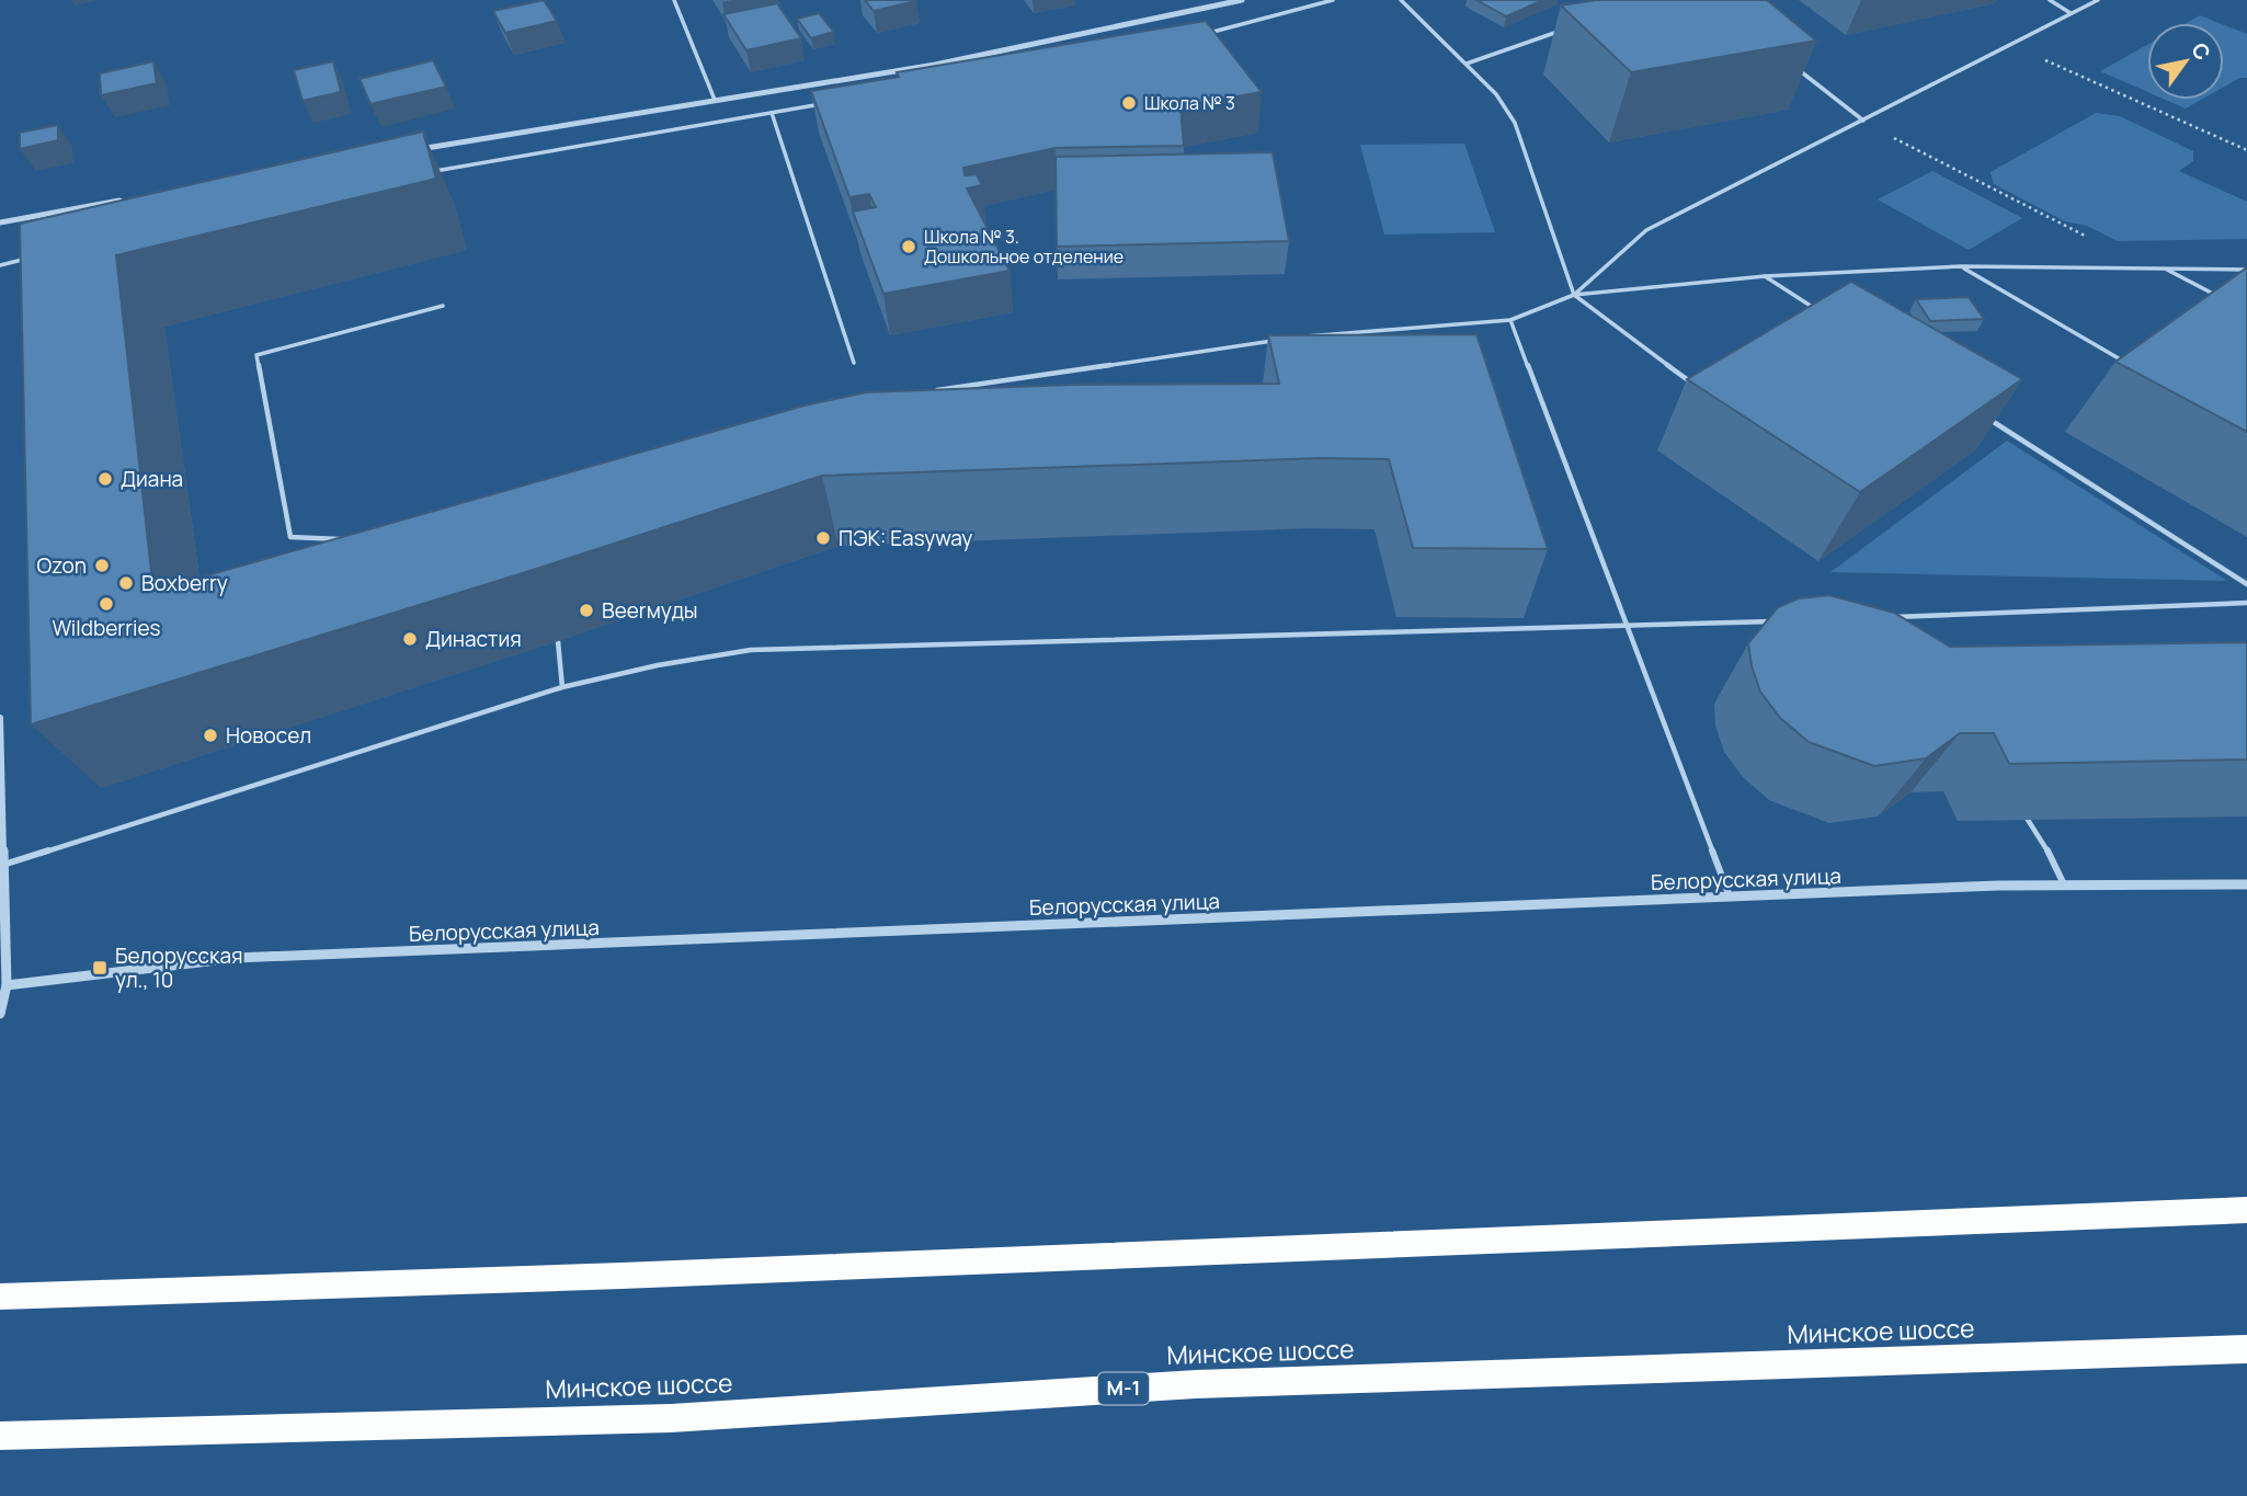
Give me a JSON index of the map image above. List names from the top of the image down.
{
  "streets": {
    "highway": ["Минское шоссе", "М-1"],
    "street": ["Белорусская улица"]
  },
  "places": {
    "other": [
      "Школа № 3",
      "Школа № 3. Дошкольное отделение",
      "Диана",
      "ПЭК: Easyway",
      "Ozon",
      "Boxberry",
      "Wildberries",
      "Beerмуды",
      "Династия",
      "Новосел"
    ],
    "transit": ["Белорусская ул., 10"]
  },
  "north": "top right"
}
